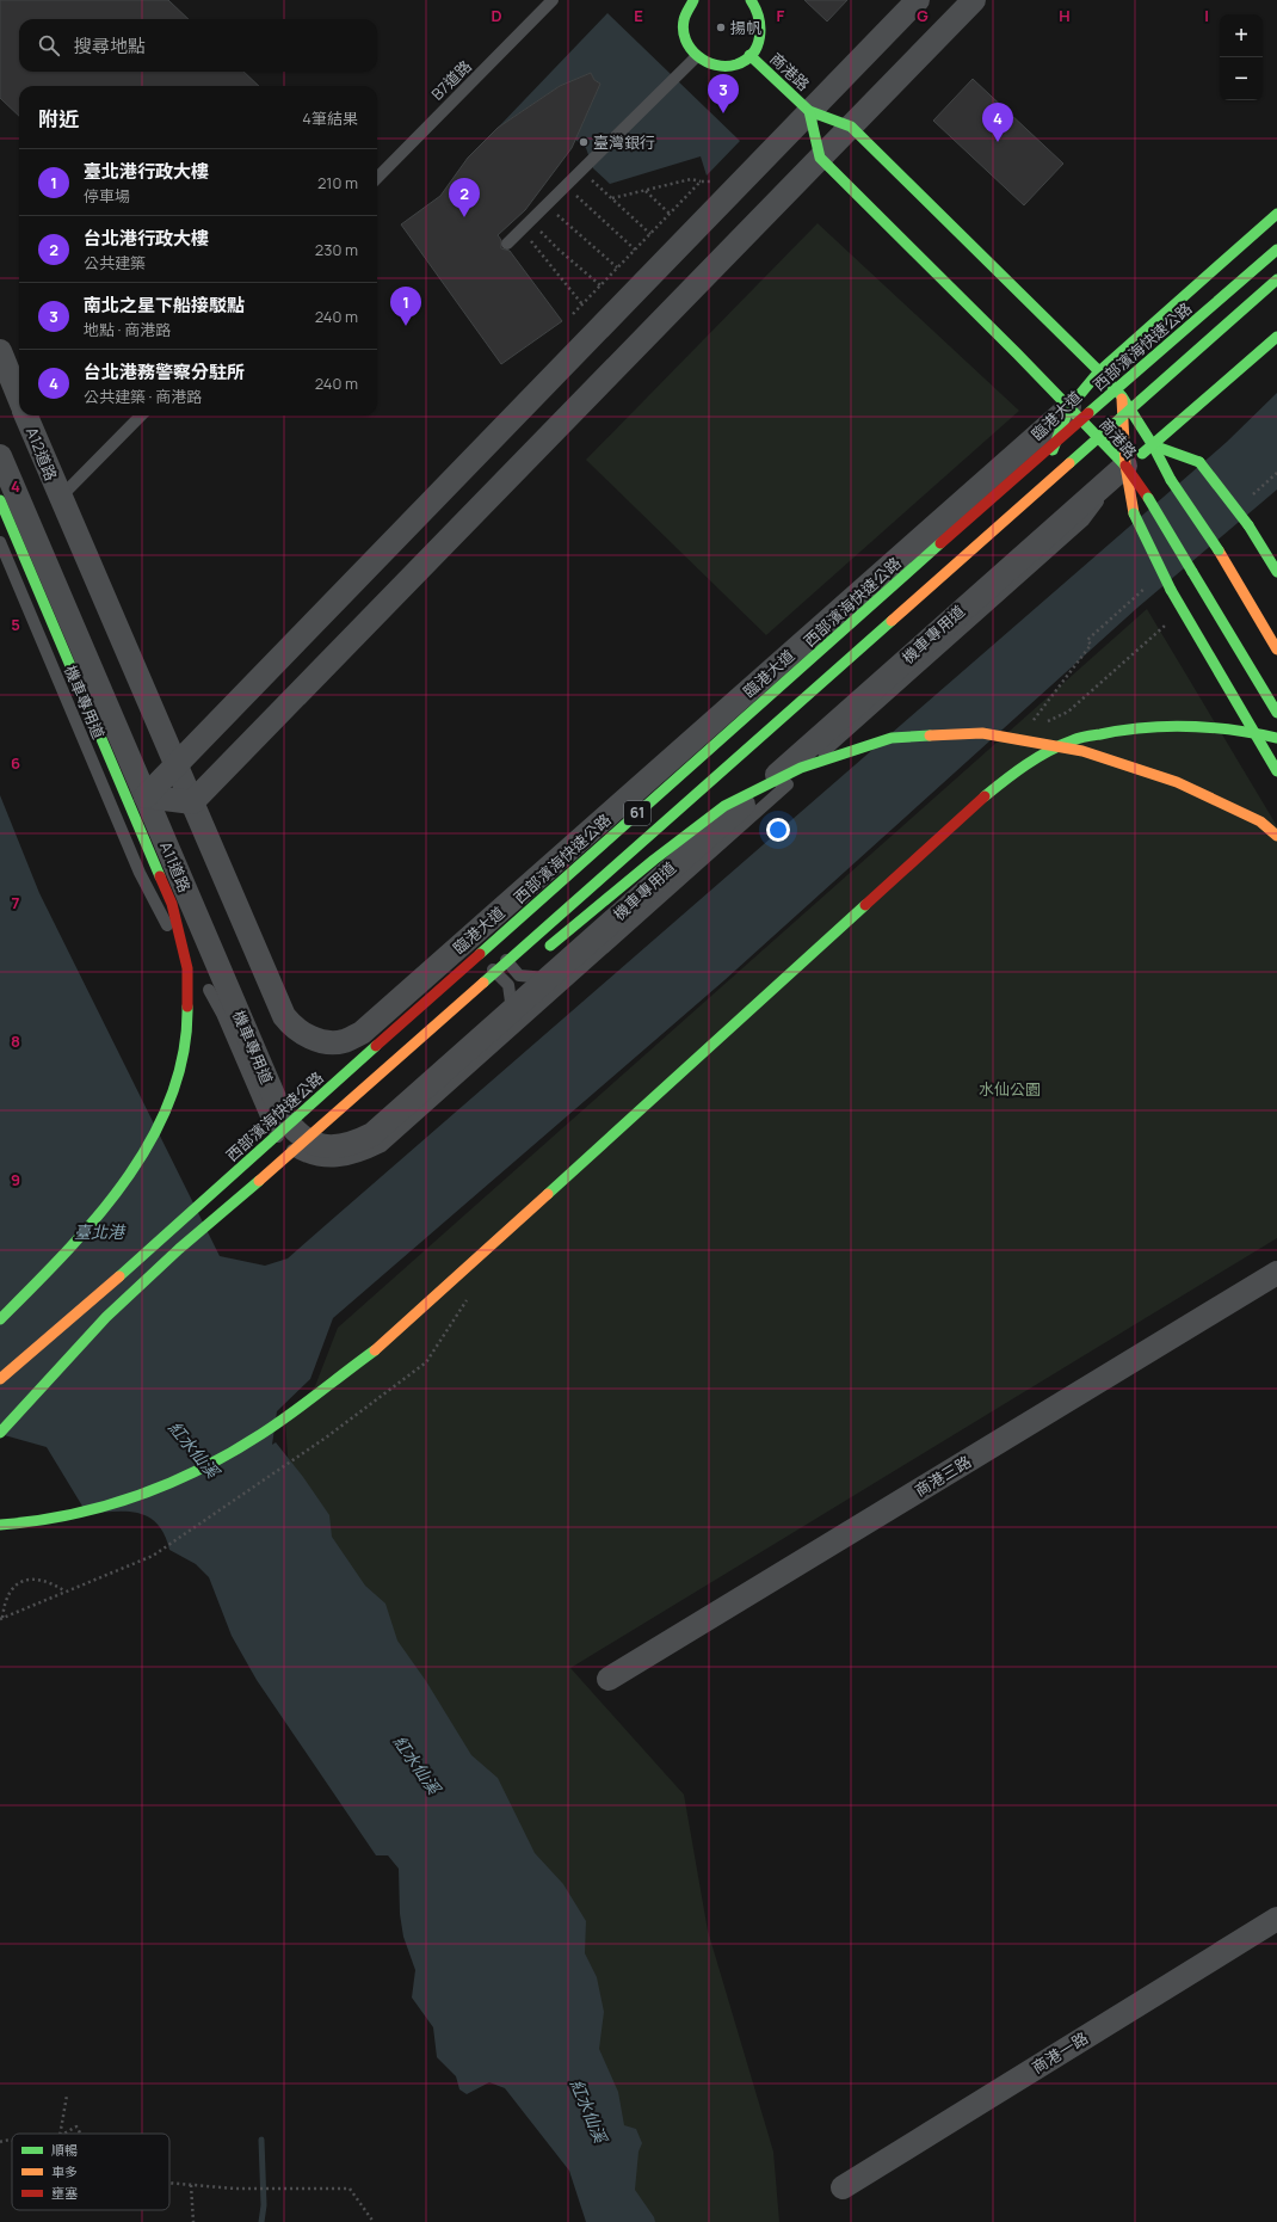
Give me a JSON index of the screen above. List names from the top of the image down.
{
  "streets": {
    "main road": [
      "商港路",
      "西部濱海快速公路",
      "臨港大道",
      "61"
    ],
    "street": [
      "A12道路",
      "A11道路",
      "商港三路",
      "商港一路"
    ],
    "lane": ["B7道路", "機車專用道"]
  },
  "crossings": [
    ["商港路", "臨港大道"],
    ["商港路", "機車專用道"]
  ],
  "water": ["臺北港", "紅水仙溪"],
  "parks": ["水仙公園"],
  "places": ["揚帆", "臺灣銀行"],
  "legend": ["順暢", "車多", "壅塞"],
  "page": {
    "map_buttons": ["+", "−"],
    "search": "搜尋地點",
    "pins": [
      "3",
      "4",
      "2",
      "1"
    ],
    "heading": ["附近", "4筆結果"],
    "list": [
      {
        "mark": "1",
        "name": "臺北港行政大樓",
        "note": "停車場",
        "value": "210 m"
      },
      {
        "mark": "2",
        "name": "台北港行政大樓",
        "note": "公共建築",
        "value": "230 m"
      },
      {
        "mark": "3",
        "name": "南北之星下船接駁點",
        "note": "地點 · 商港路",
        "value": "240 m"
      },
      {
        "mark": "4",
        "name": "台北港務警察分駐所",
        "note": "公共建築 · 商港路",
        "value": "240 m"
      }
    ]
  },
  "grid": {
    "columns": [
      "D",
      "E",
      "F",
      "G",
      "H",
      "I"
    ],
    "rows": [
      "4",
      "5",
      "6",
      "7",
      "8",
      "9"
    ]
  }
}
